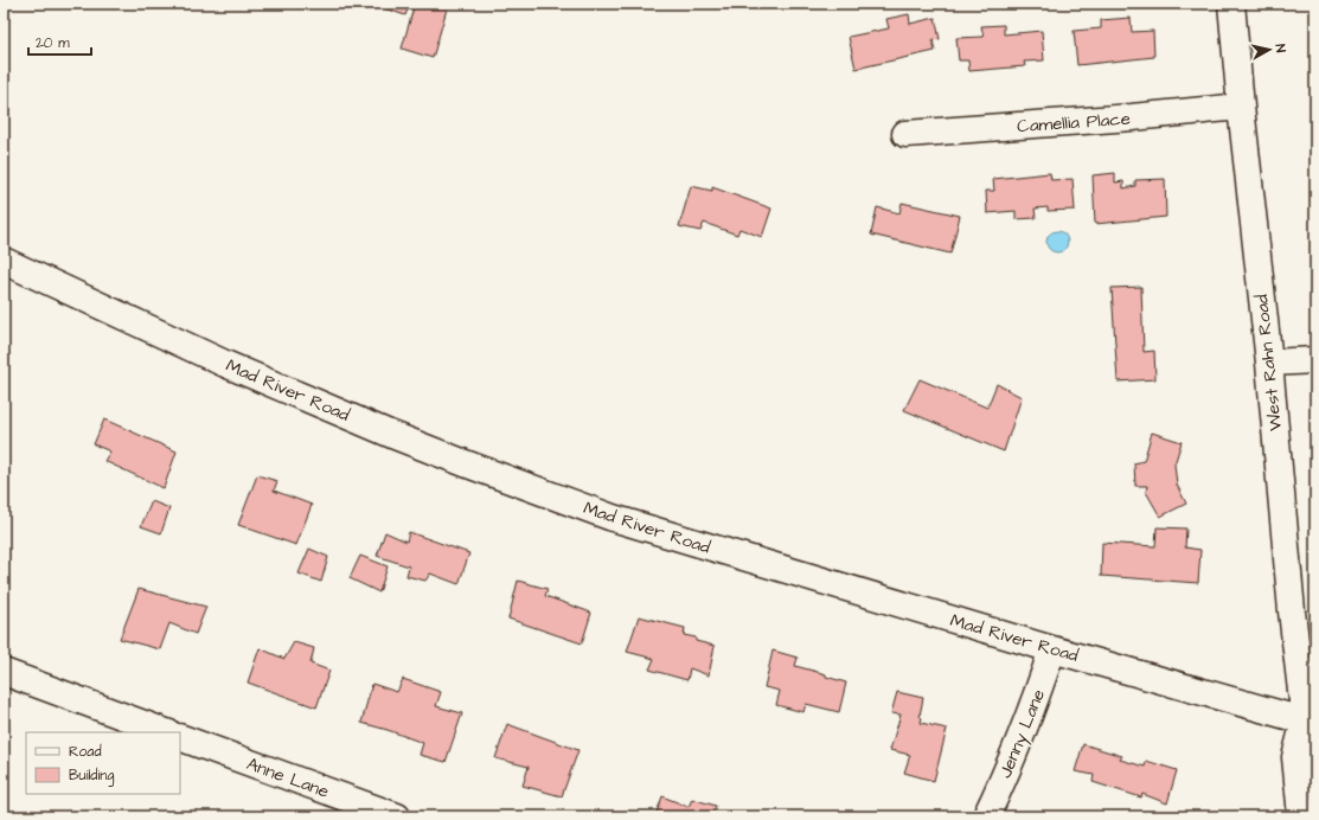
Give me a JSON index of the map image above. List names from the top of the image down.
{
  "streets": {
    "street": [
      "Camellia Place",
      "West Rahn Road",
      "Mad River Road",
      "Jenny Lane",
      "Anne Lane"
    ]
  },
  "crossings": [
    ["Camellia Place", "West Rahn Road"],
    ["West Rahn Road", "Mad River Road"],
    ["Mad River Road", "Jenny Lane"]
  ],
  "legend": ["Road", "Building"],
  "scale_bar": "20 m",
  "north": "right"
}
